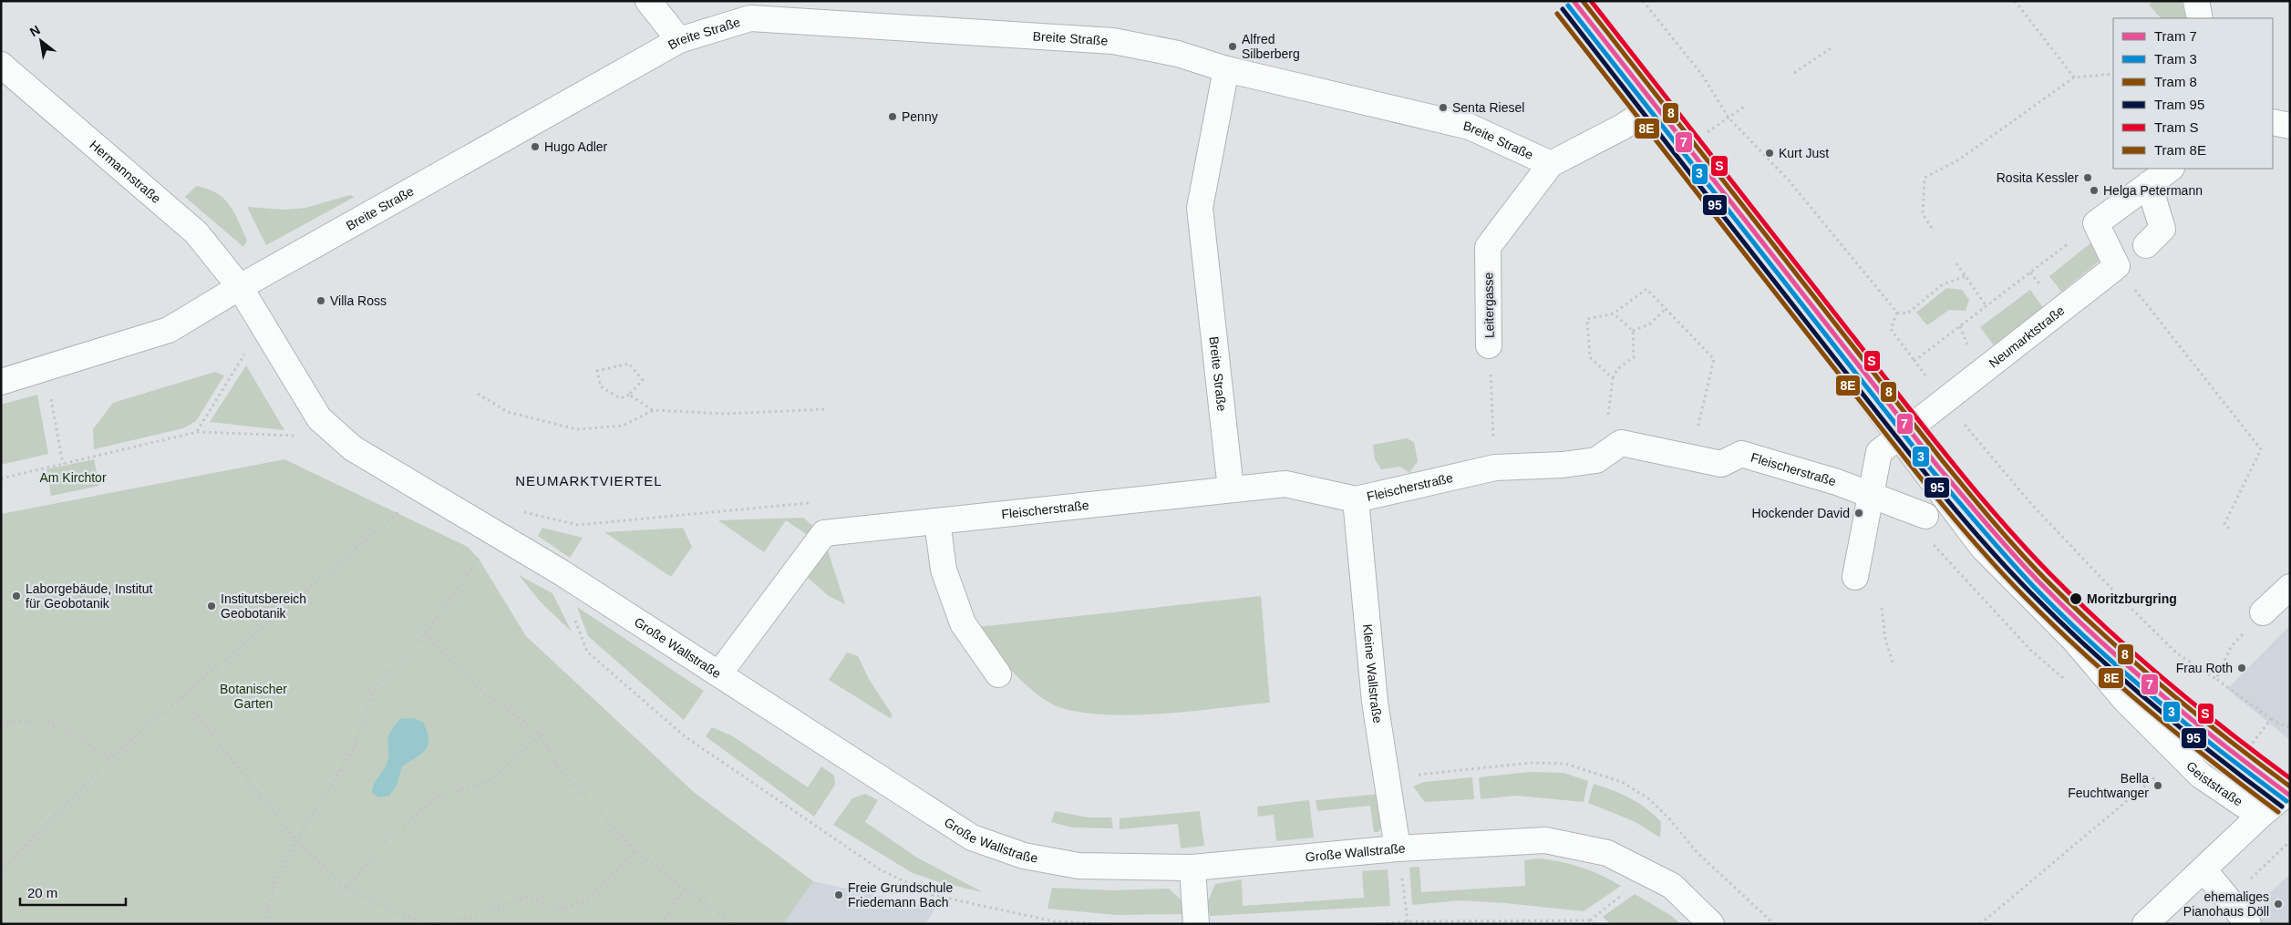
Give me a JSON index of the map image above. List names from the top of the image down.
{
  "streets": {
    "street": [
      "Breite Straße",
      "Hermannstraße",
      "Leitergasse",
      "Neumarktstraße",
      "Fleischerstraße",
      "Große Wallstraße",
      "Kleine Wallstraße",
      "Geiststraße"
    ]
  },
  "crossings": [
    ["Breite Straße", "Hermannstraße"],
    ["Breite Straße", "Leitergasse"],
    ["Breite Straße", "Fleischerstraße"],
    ["Breite Straße", "Große Wallstraße"],
    ["Hermannstraße", "Große Wallstraße"],
    ["Leitergasse", "Fleischerstraße"],
    ["Neumarktstraße", "Geiststraße"],
    ["Fleischerstraße", "Kleine Wallstraße"],
    ["Große Wallstraße", "Kleine Wallstraße"]
  ],
  "districts": ["NEUMARKTVIERTEL"],
  "parks": ["Am Kirchtor", "Botanischer Garten"],
  "places": [
    "Alfred Silberberg",
    "Senta Riesel",
    "Penny",
    "Hugo Adler",
    "Kurt Just",
    "Rosita Kessler",
    "Helga Petermann",
    "Villa Ross",
    "Hockender David",
    "Laborgebäude, Institut für Geobotanik",
    "Moritzburgring",
    "Institutsbereich Geobotanik",
    "Frau Roth",
    "Bella Feuchtwanger",
    "Freie Grundschule Friedemann Bach",
    "ehemaliges Pianohaus Döll"
  ],
  "lines": [
    "tram line 7",
    "tram line 8",
    "tram line S",
    "tram line 3",
    "tram line 95",
    "tram line 8E"
  ],
  "legend": [
    "Tram 7",
    "Tram 3",
    "Tram 8",
    "Tram 95",
    "Tram S",
    "Tram 8E"
  ],
  "scale_bar": "20 m",
  "north": "top left"
}
